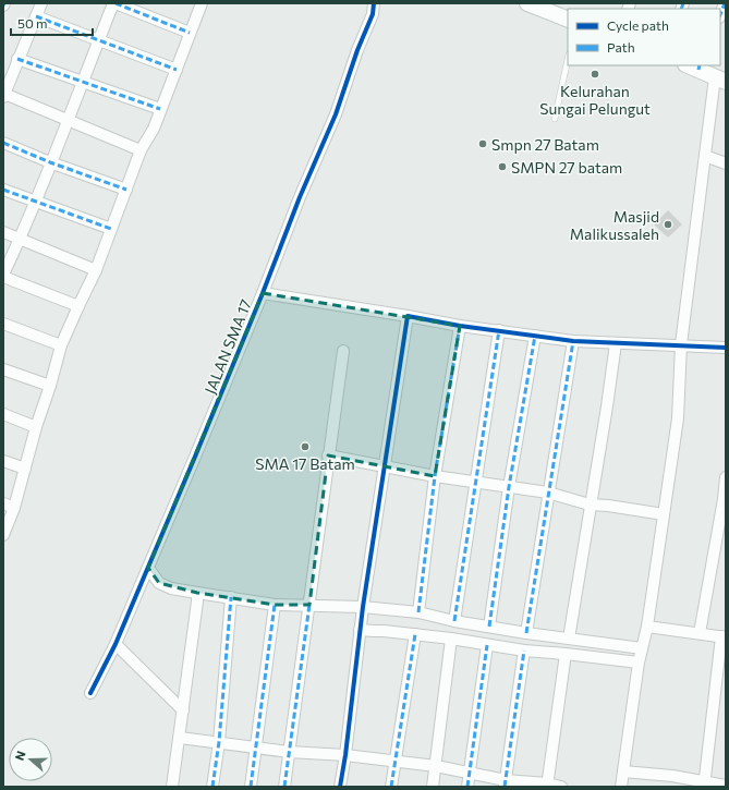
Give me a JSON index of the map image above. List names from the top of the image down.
{
  "streets": {
    "street": ["JALAN SMA 17"]
  },
  "places": [
    "Kelurahan Sungai Pelungut",
    "Smpn 27 Batam",
    "SMPN 27 batam",
    "Masjid Malikussaleh",
    "SMA 17 Batam"
  ],
  "legend": ["Cycle path", "Path"],
  "scale_bar": "50 m",
  "north": "left"
}
